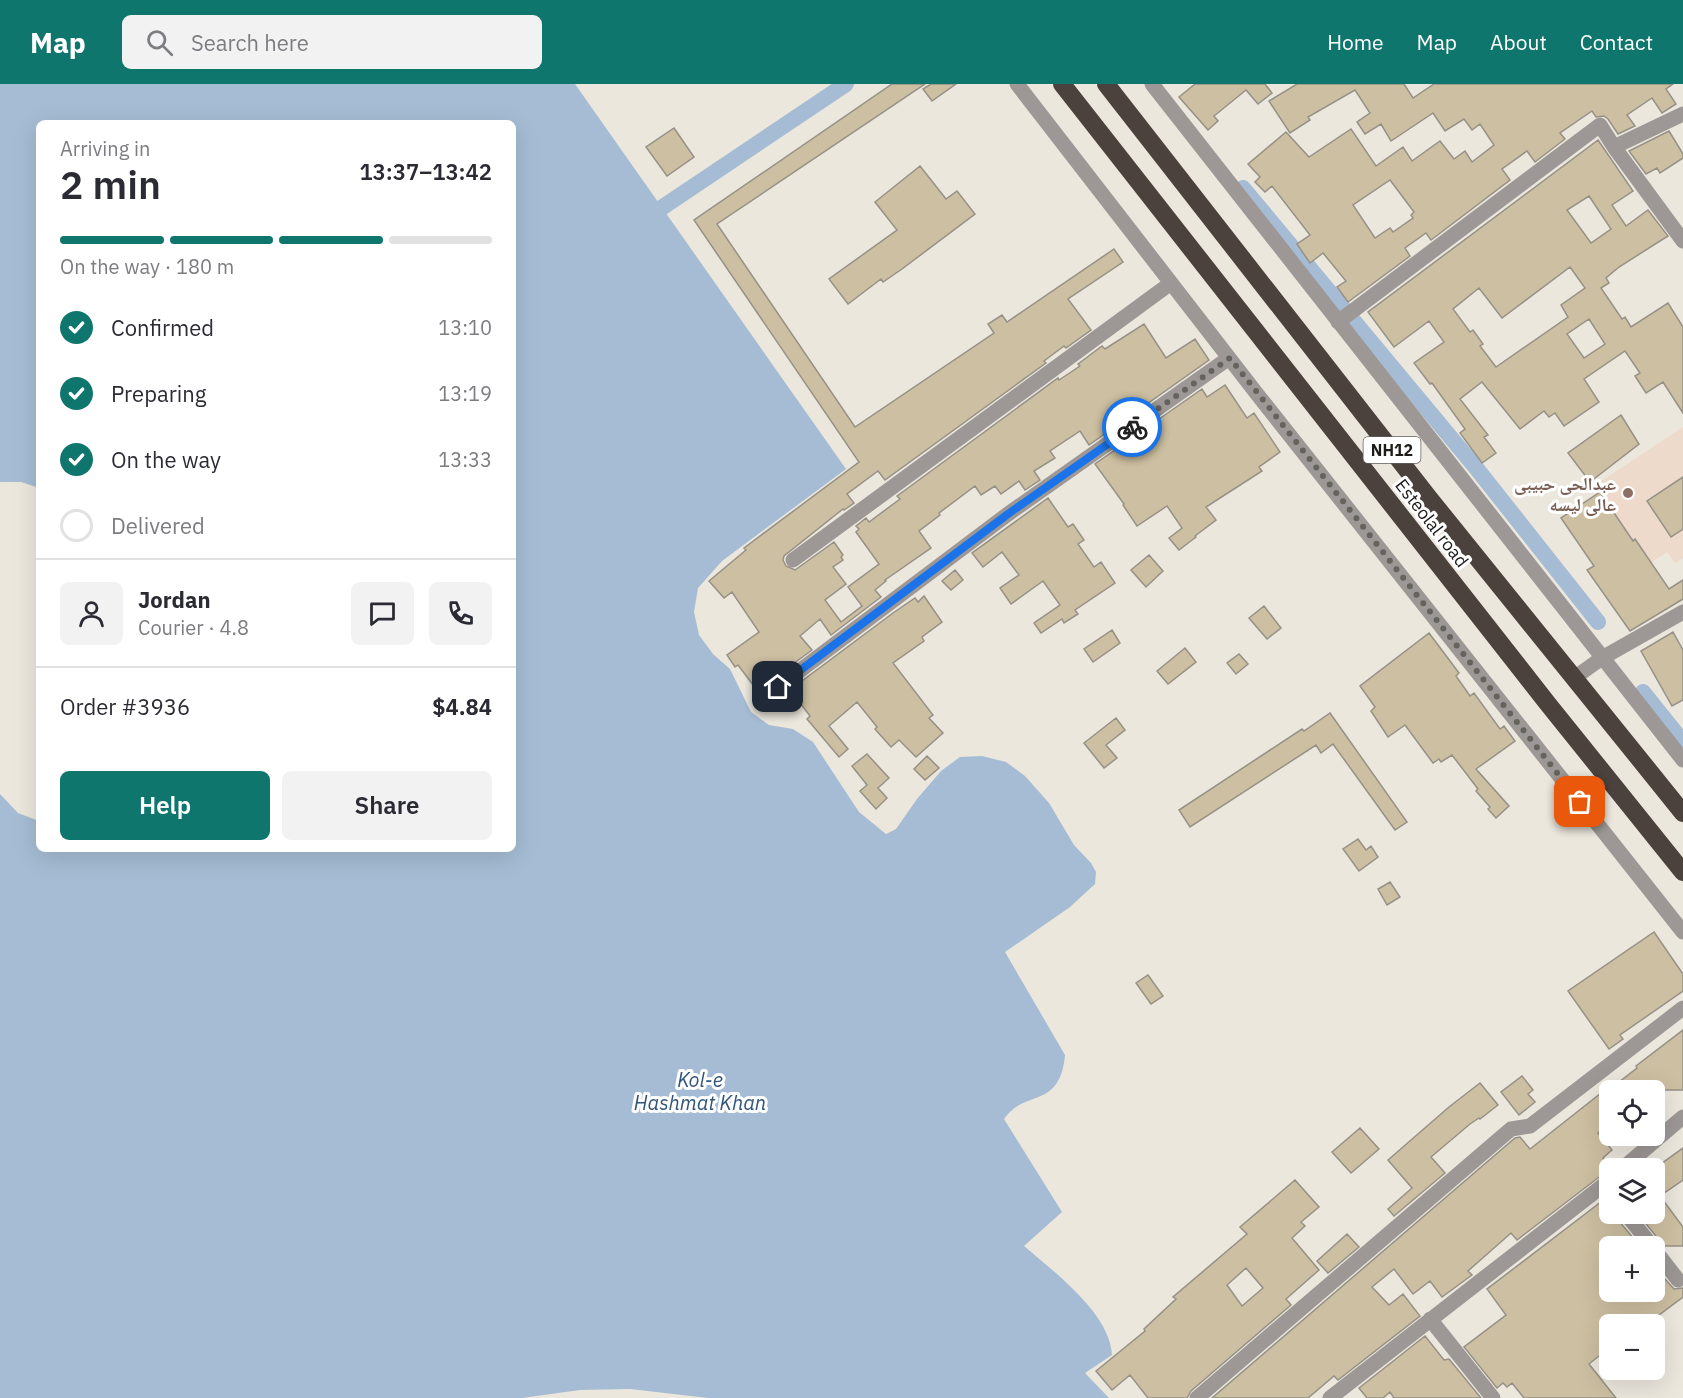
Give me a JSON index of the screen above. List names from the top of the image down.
{
  "streets": {
    "highway": ["NH12", "Esteolal road"]
  },
  "water": ["Kol-e Hashmat Khan"],
  "places": ["عبدالحی حبیبی عالی لیسه"],
  "page": {
    "header": "Map",
    "search": "Search here",
    "nav": [
      "Home",
      "Map",
      "About",
      "Contact"
    ],
    "heading": ["2 min", "Arriving in", "13:37–13:42"],
    "panel": [
      "Jordan",
      "Courier · 4.8",
      "Order #3936",
      "$4.84"
    ],
    "bar": "On the way · 180 m",
    "list": [
      ["Confirmed", "13:10"],
      ["Preparing", "13:19"],
      ["On the way", "13:33"],
      "Delivered"
    ],
    "buttons": ["Help", "Share"],
    "map_buttons": ["+", "−"]
  }
}
